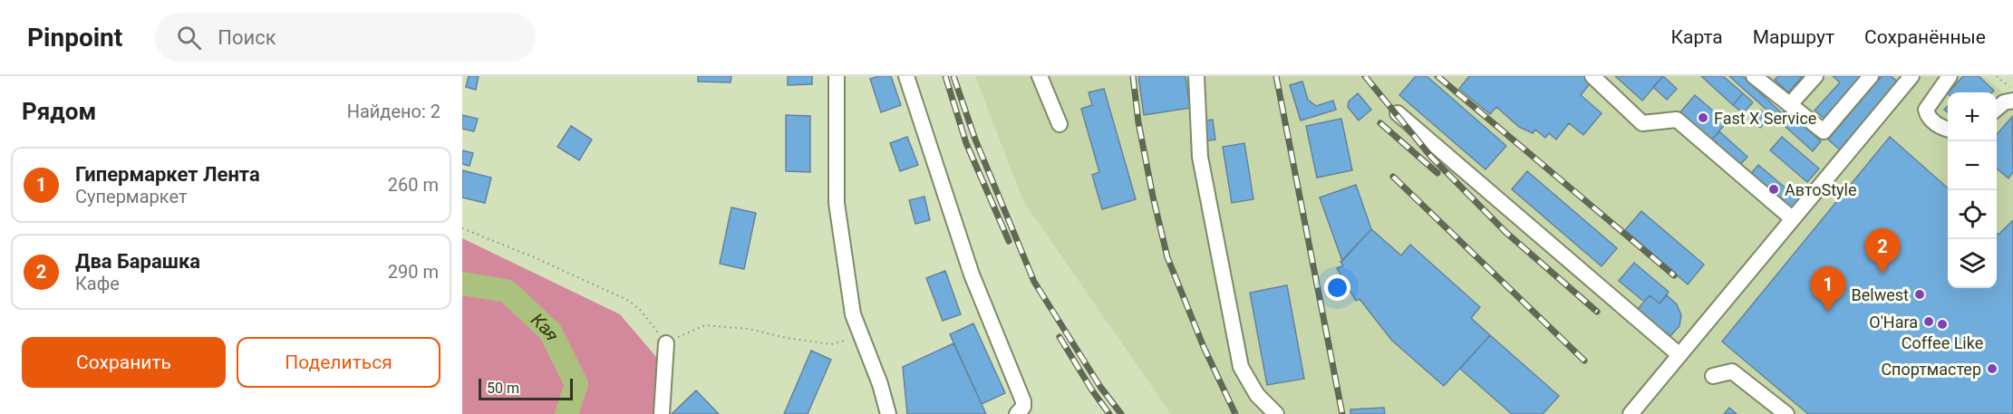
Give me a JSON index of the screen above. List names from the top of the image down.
{
  "water": ["Кая"],
  "places": [
    "Fast X Service",
    "АвтоStyle",
    "Belwest",
    "O'Hara",
    "Coffee Like",
    "Спортмастер"
  ],
  "scale_bar": "50 m",
  "page": {
    "header": "Pinpoint",
    "search": "Поиск",
    "nav": ["Карта", "Маршрут", "Сохранённые"],
    "heading": ["Рядом", "Найдено: 2"],
    "map_buttons": ["+", "−"],
    "list": [
      {
        "mark": "1",
        "name": "Гипермаркет Лента",
        "note": "Супермаркет",
        "value": "260 m"
      },
      {
        "mark": "2",
        "name": "Два Барашка",
        "note": "Кафе",
        "value": "290 m"
      }
    ],
    "pins": ["2", "1"],
    "buttons": ["Сохранить", "Поделиться"],
    "scale": "50 m"
  }
}
